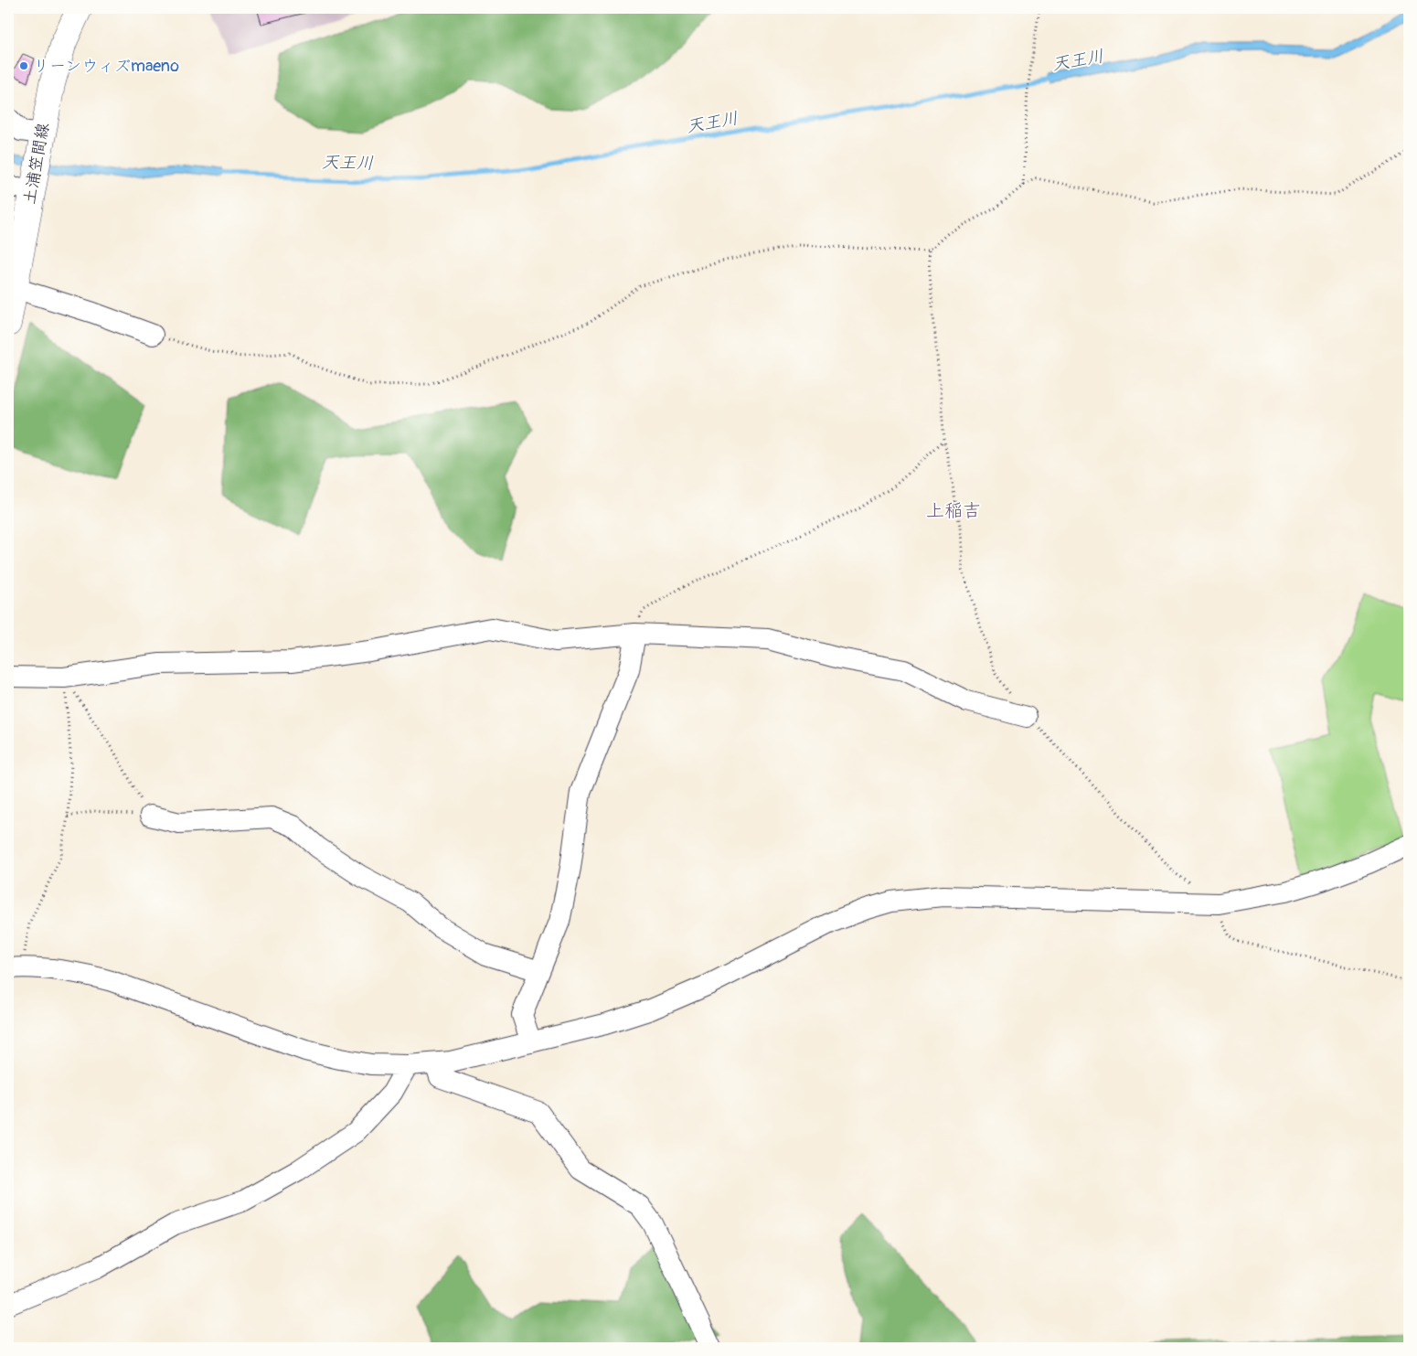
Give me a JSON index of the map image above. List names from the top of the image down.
{
  "streets": {
    "main road": ["土浦笠間線"]
  },
  "districts": ["上稲吉"],
  "water": ["天王川"],
  "places": ["リーンウィズmaeno"]
}
